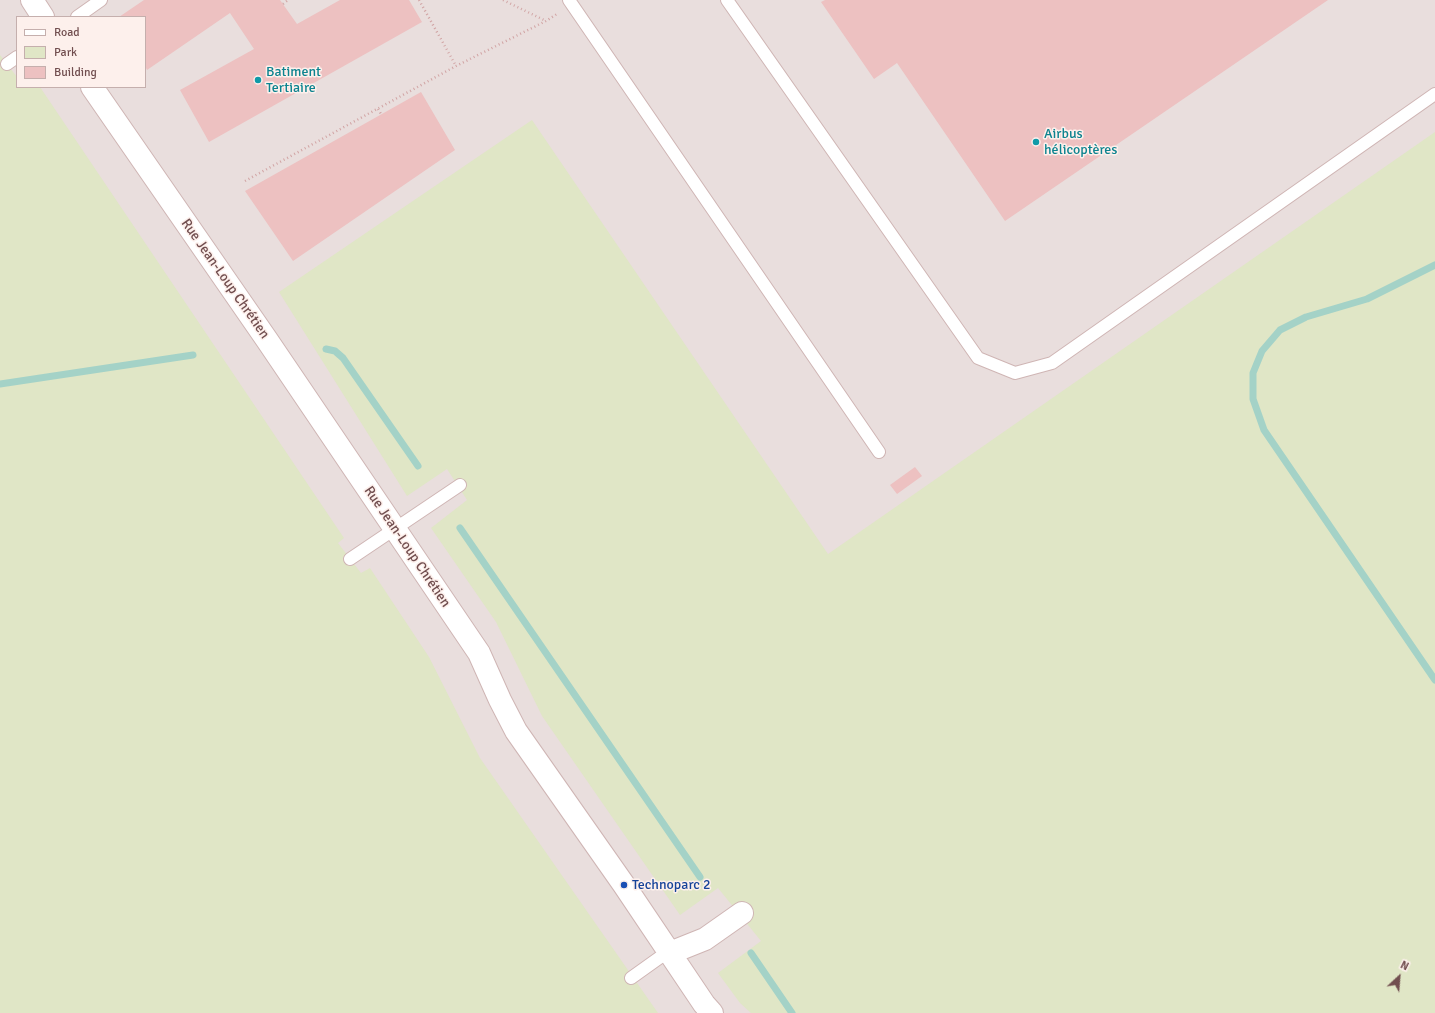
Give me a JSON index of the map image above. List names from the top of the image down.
{
  "streets": {
    "street": ["Rue Jean-Loup Chrétien"]
  },
  "places": ["Batiment Tertiaire", "Airbus hélicoptères", "Technoparc 2"],
  "legend": ["Road", "Park", "Building"],
  "north": "top right"
}
